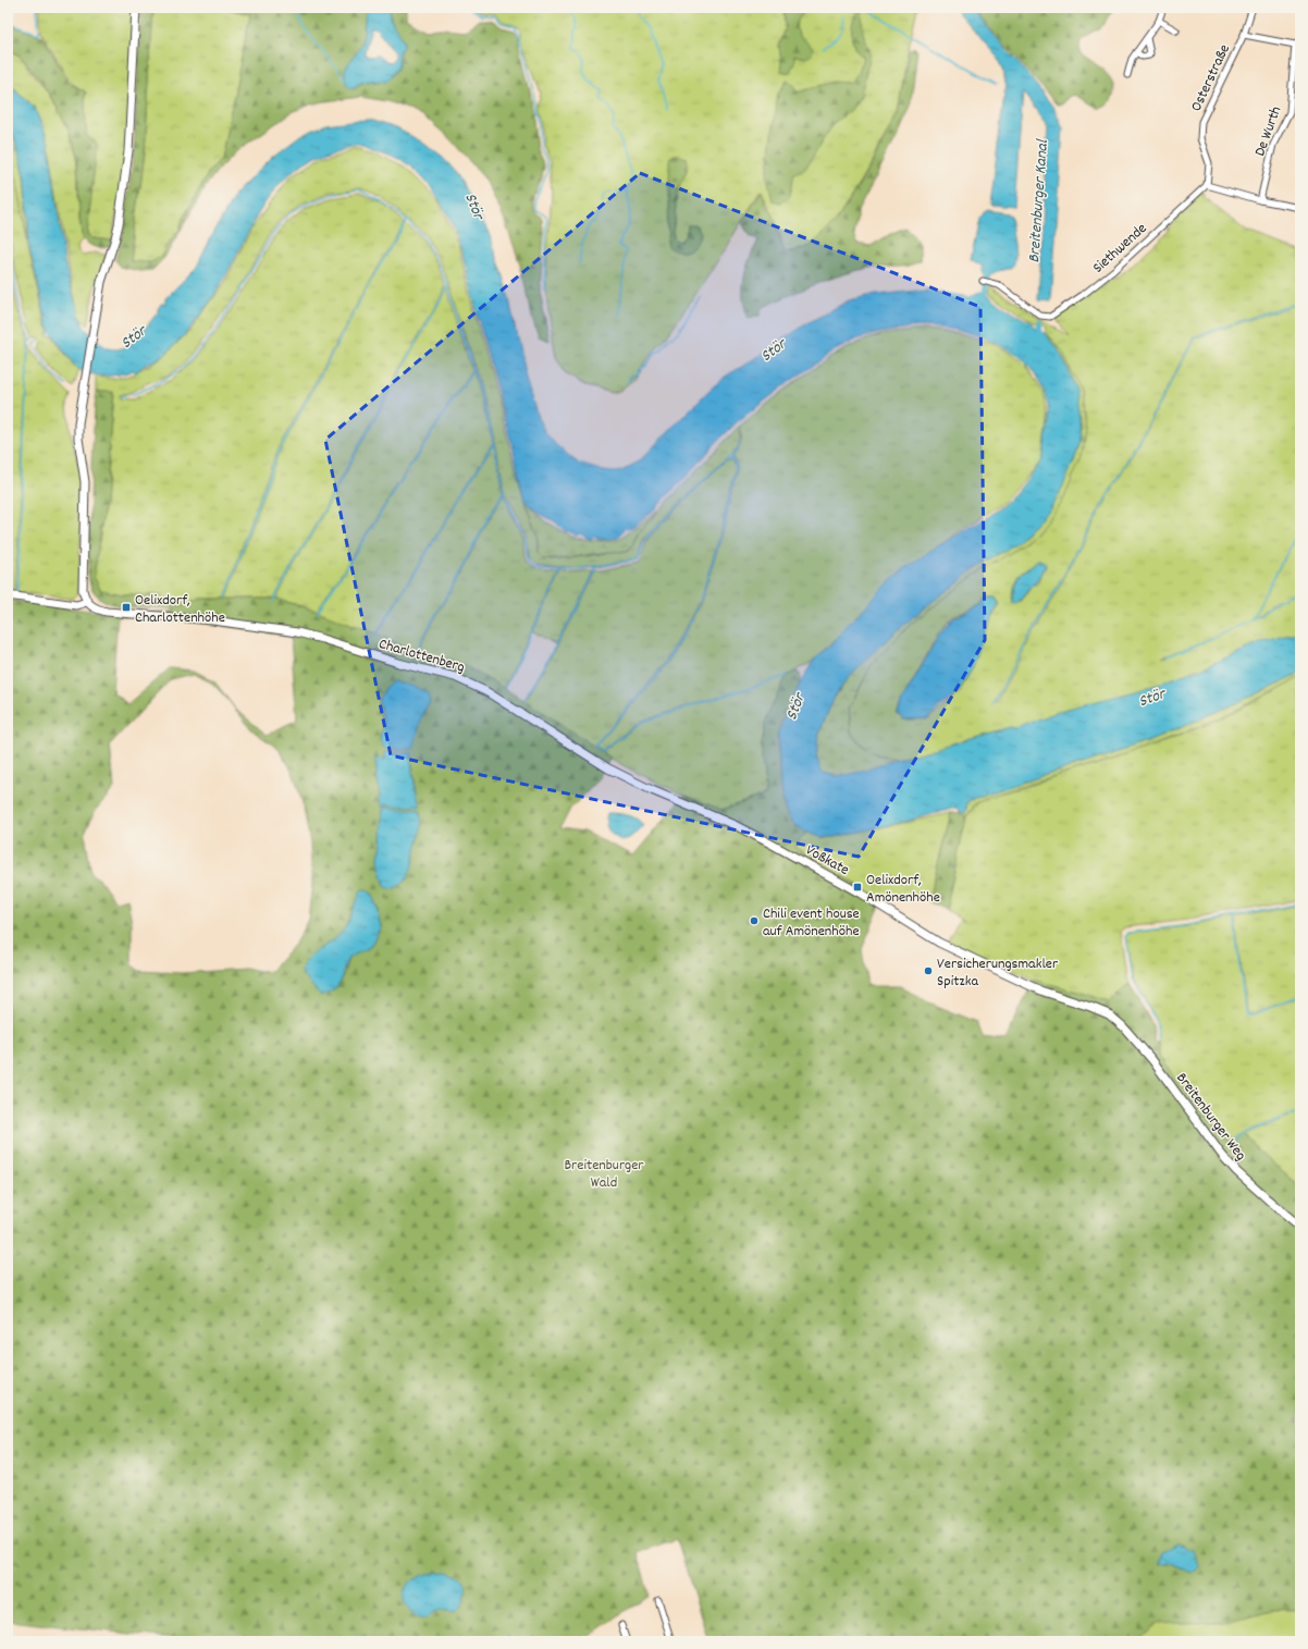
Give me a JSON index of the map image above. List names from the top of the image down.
{
  "streets": {
    "main road": ["Charlottenberg", "Voßkate", "Breitenburger Weg"],
    "street": ["Osterstraße", "De Wurth", "Siethwende"]
  },
  "crossings": [
    ["Osterstraße", "Siethwende"],
    ["Charlottenberg", "Voßkate"],
    ["Voßkate", "Breitenburger Weg"]
  ],
  "water": ["Breitenburger Kanal", "Stör"],
  "parks": ["Breitenburger Wald"],
  "places": {
    "transit": ["Oelixdorf, Charlottenhöhe", "Oelixdorf, Amönenhöhe"],
    "other": ["Chili event house auf Amönenhöhe", "Versicherungsmakler Spitzka"]
  }
}
